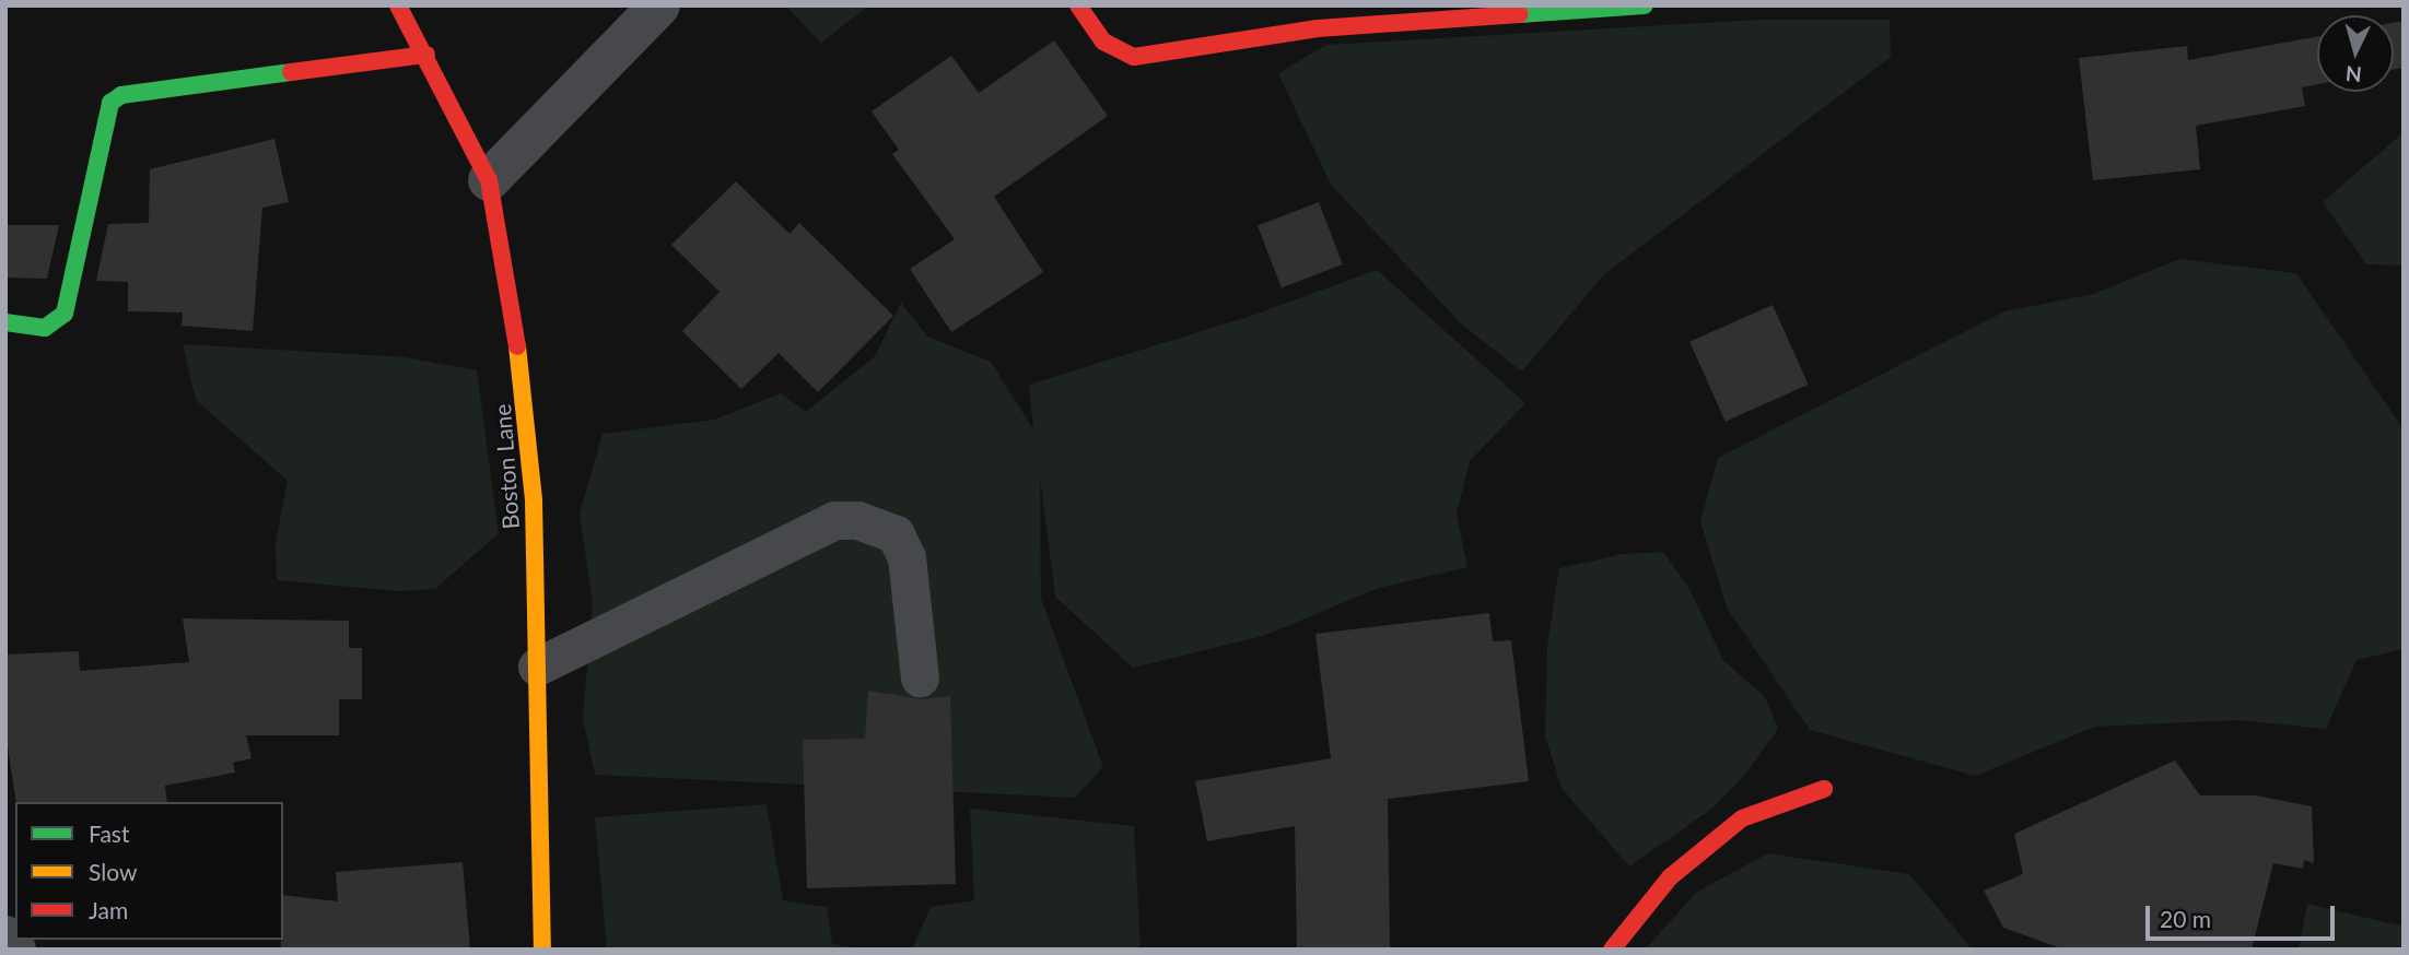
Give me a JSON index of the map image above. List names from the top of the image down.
{
  "streets": {
    "street": ["Boston Lane"]
  },
  "legend": ["Fast", "Slow", "Jam"],
  "scale_bar": "20 m",
  "north": "bottom"
}
